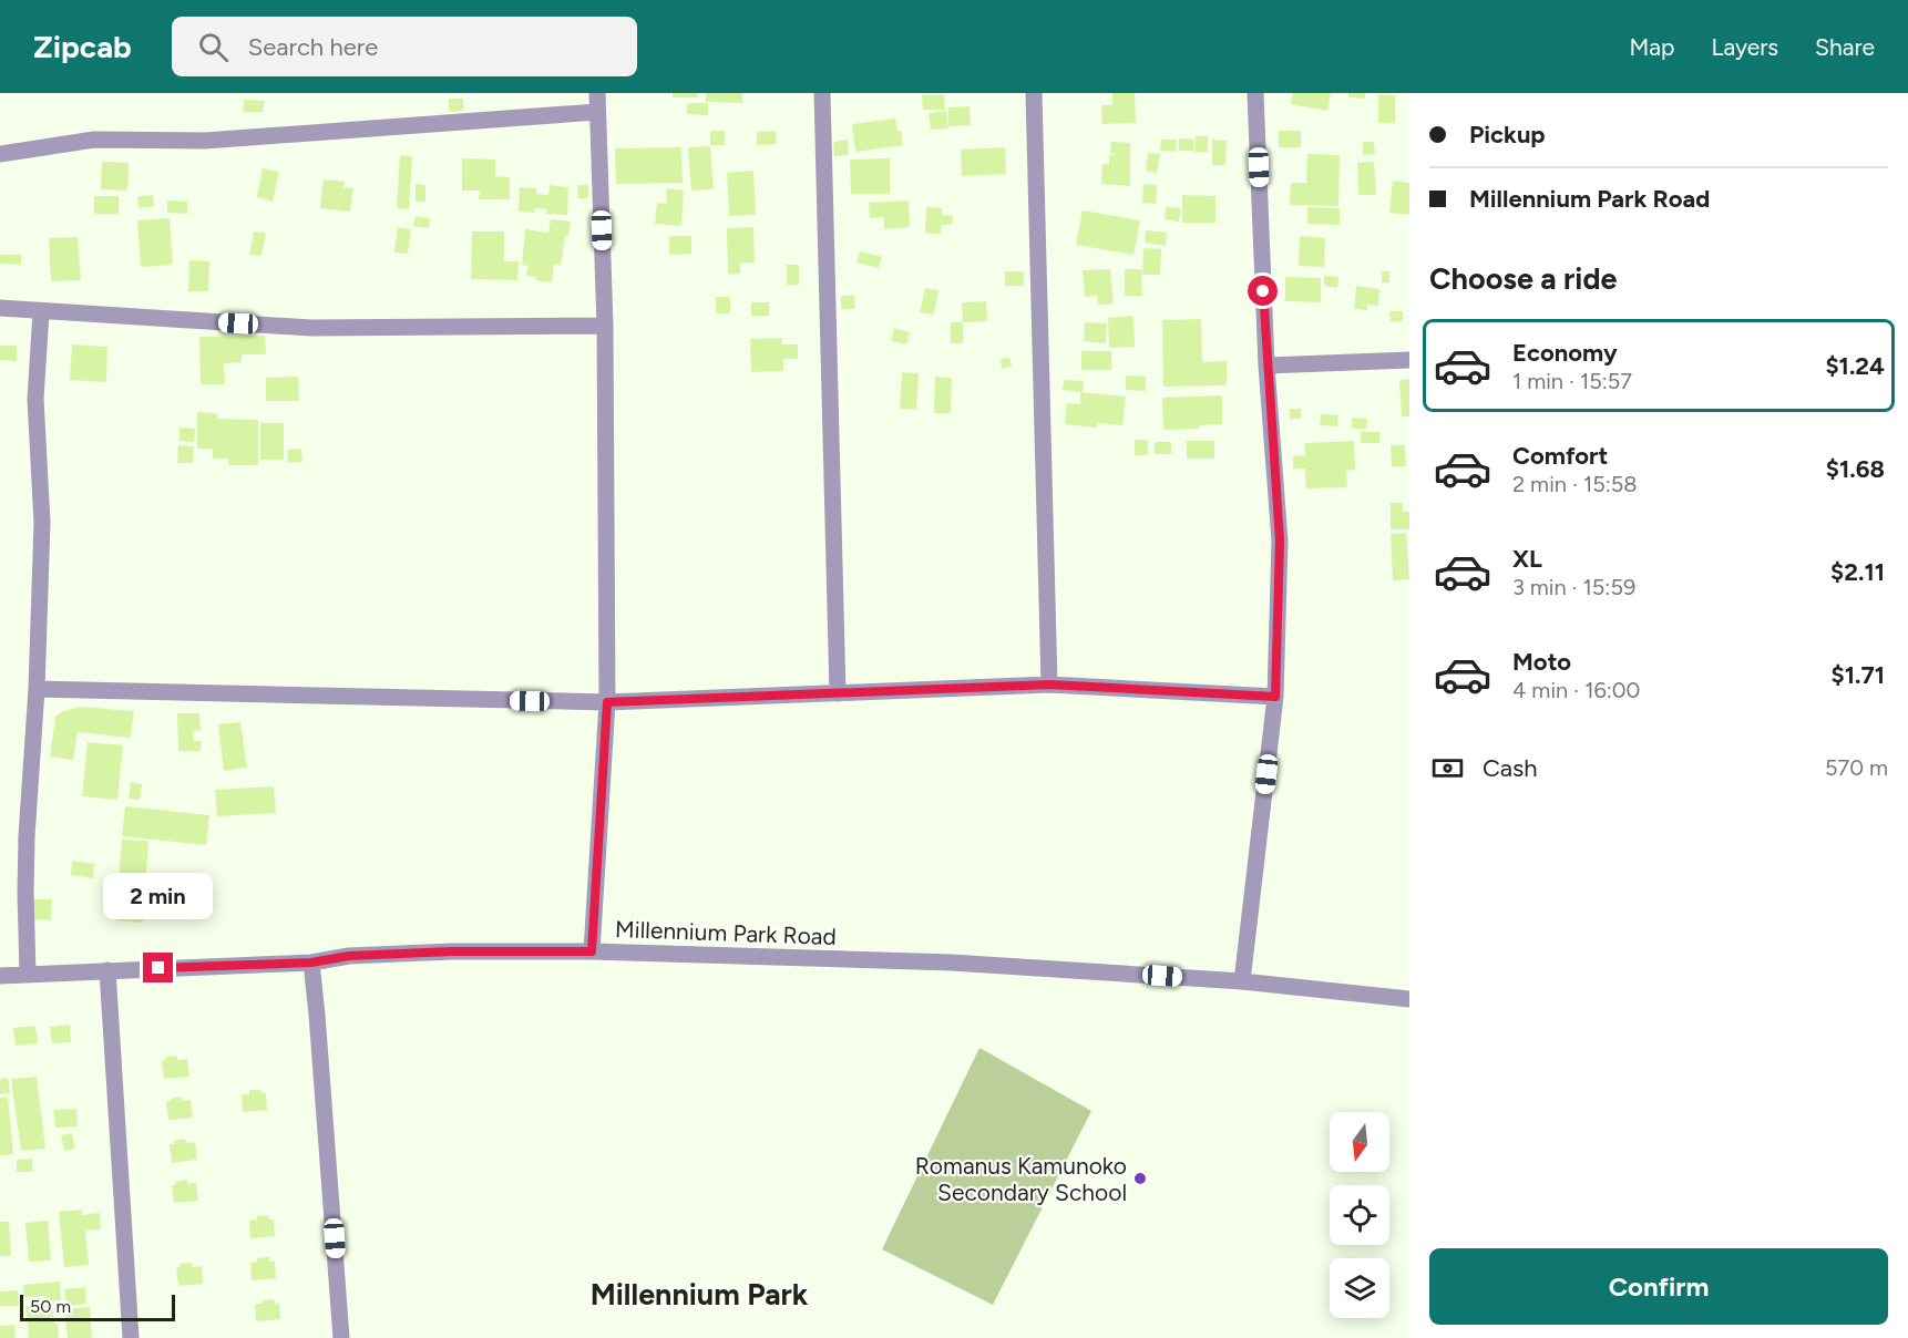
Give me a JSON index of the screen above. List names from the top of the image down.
{
  "streets": {
    "street": ["Millennium Park Road"]
  },
  "districts": ["Millennium Park"],
  "places": ["Romanus Kamunoko Secondary School"],
  "scale_bar": "50 m",
  "north": "bottom",
  "page": {
    "header": "Zipcab",
    "search": "Search here",
    "nav": ["Map", "Layers", "Share"],
    "banner": ["Pickup", "Millennium Park Road"],
    "heading": "Choose a ride",
    "list": [
      {
        "name": "Economy",
        "note": "1 min · 15:57",
        "value": "$1.24"
      },
      {
        "name": "Comfort",
        "note": "2 min · 15:58",
        "value": "$1.68"
      },
      {
        "name": "XL",
        "note": "3 min · 15:59",
        "value": "$2.11"
      },
      {
        "name": "Moto",
        "note": "4 min · 16:00",
        "value": "$1.71"
      }
    ],
    "pay": ["Cash", "570 m"],
    "bubble": "2 min",
    "buttons": "Confirm",
    "scale": "50 m"
  }
}
